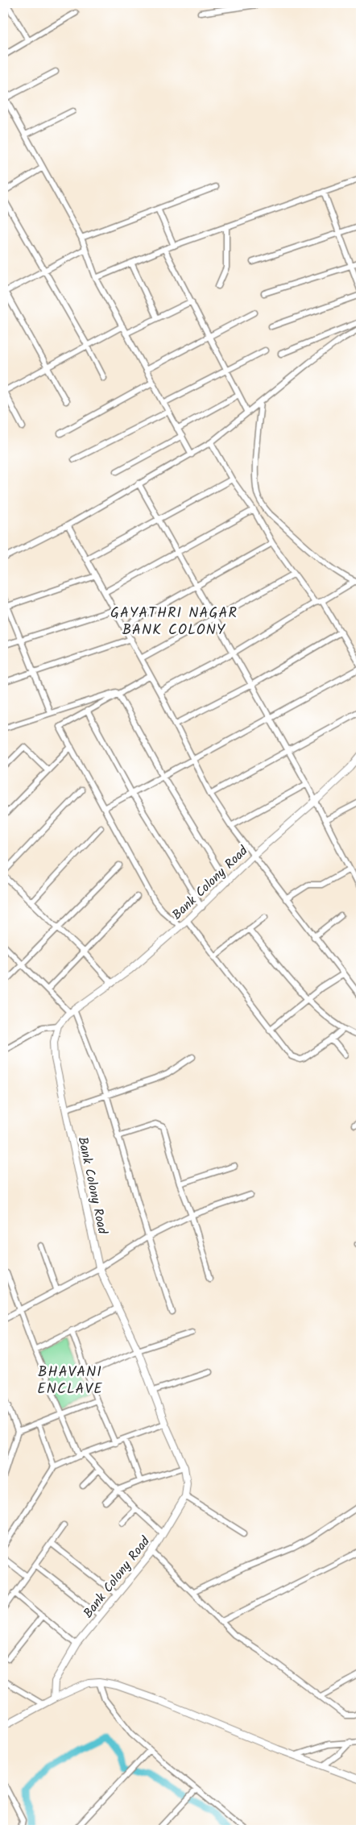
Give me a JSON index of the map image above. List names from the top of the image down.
{
  "streets": {
    "street": ["Bank Colony Road"]
  },
  "districts": ["GAYATHRI NAGAR BANK COLONY", "BHAVANI ENCLAVE"]
}
